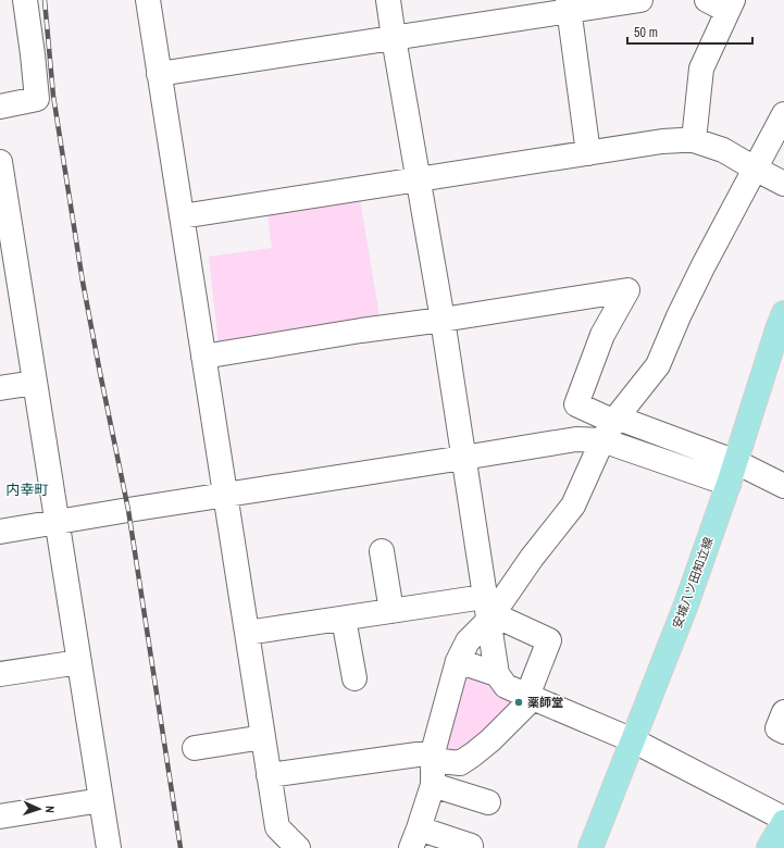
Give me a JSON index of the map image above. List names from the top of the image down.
{
  "streets": {
    "main road": ["安城八ツ田知立線"]
  },
  "districts": ["内幸町"],
  "places": ["薬師堂"],
  "scale_bar": "50 m",
  "north": "right"
}
